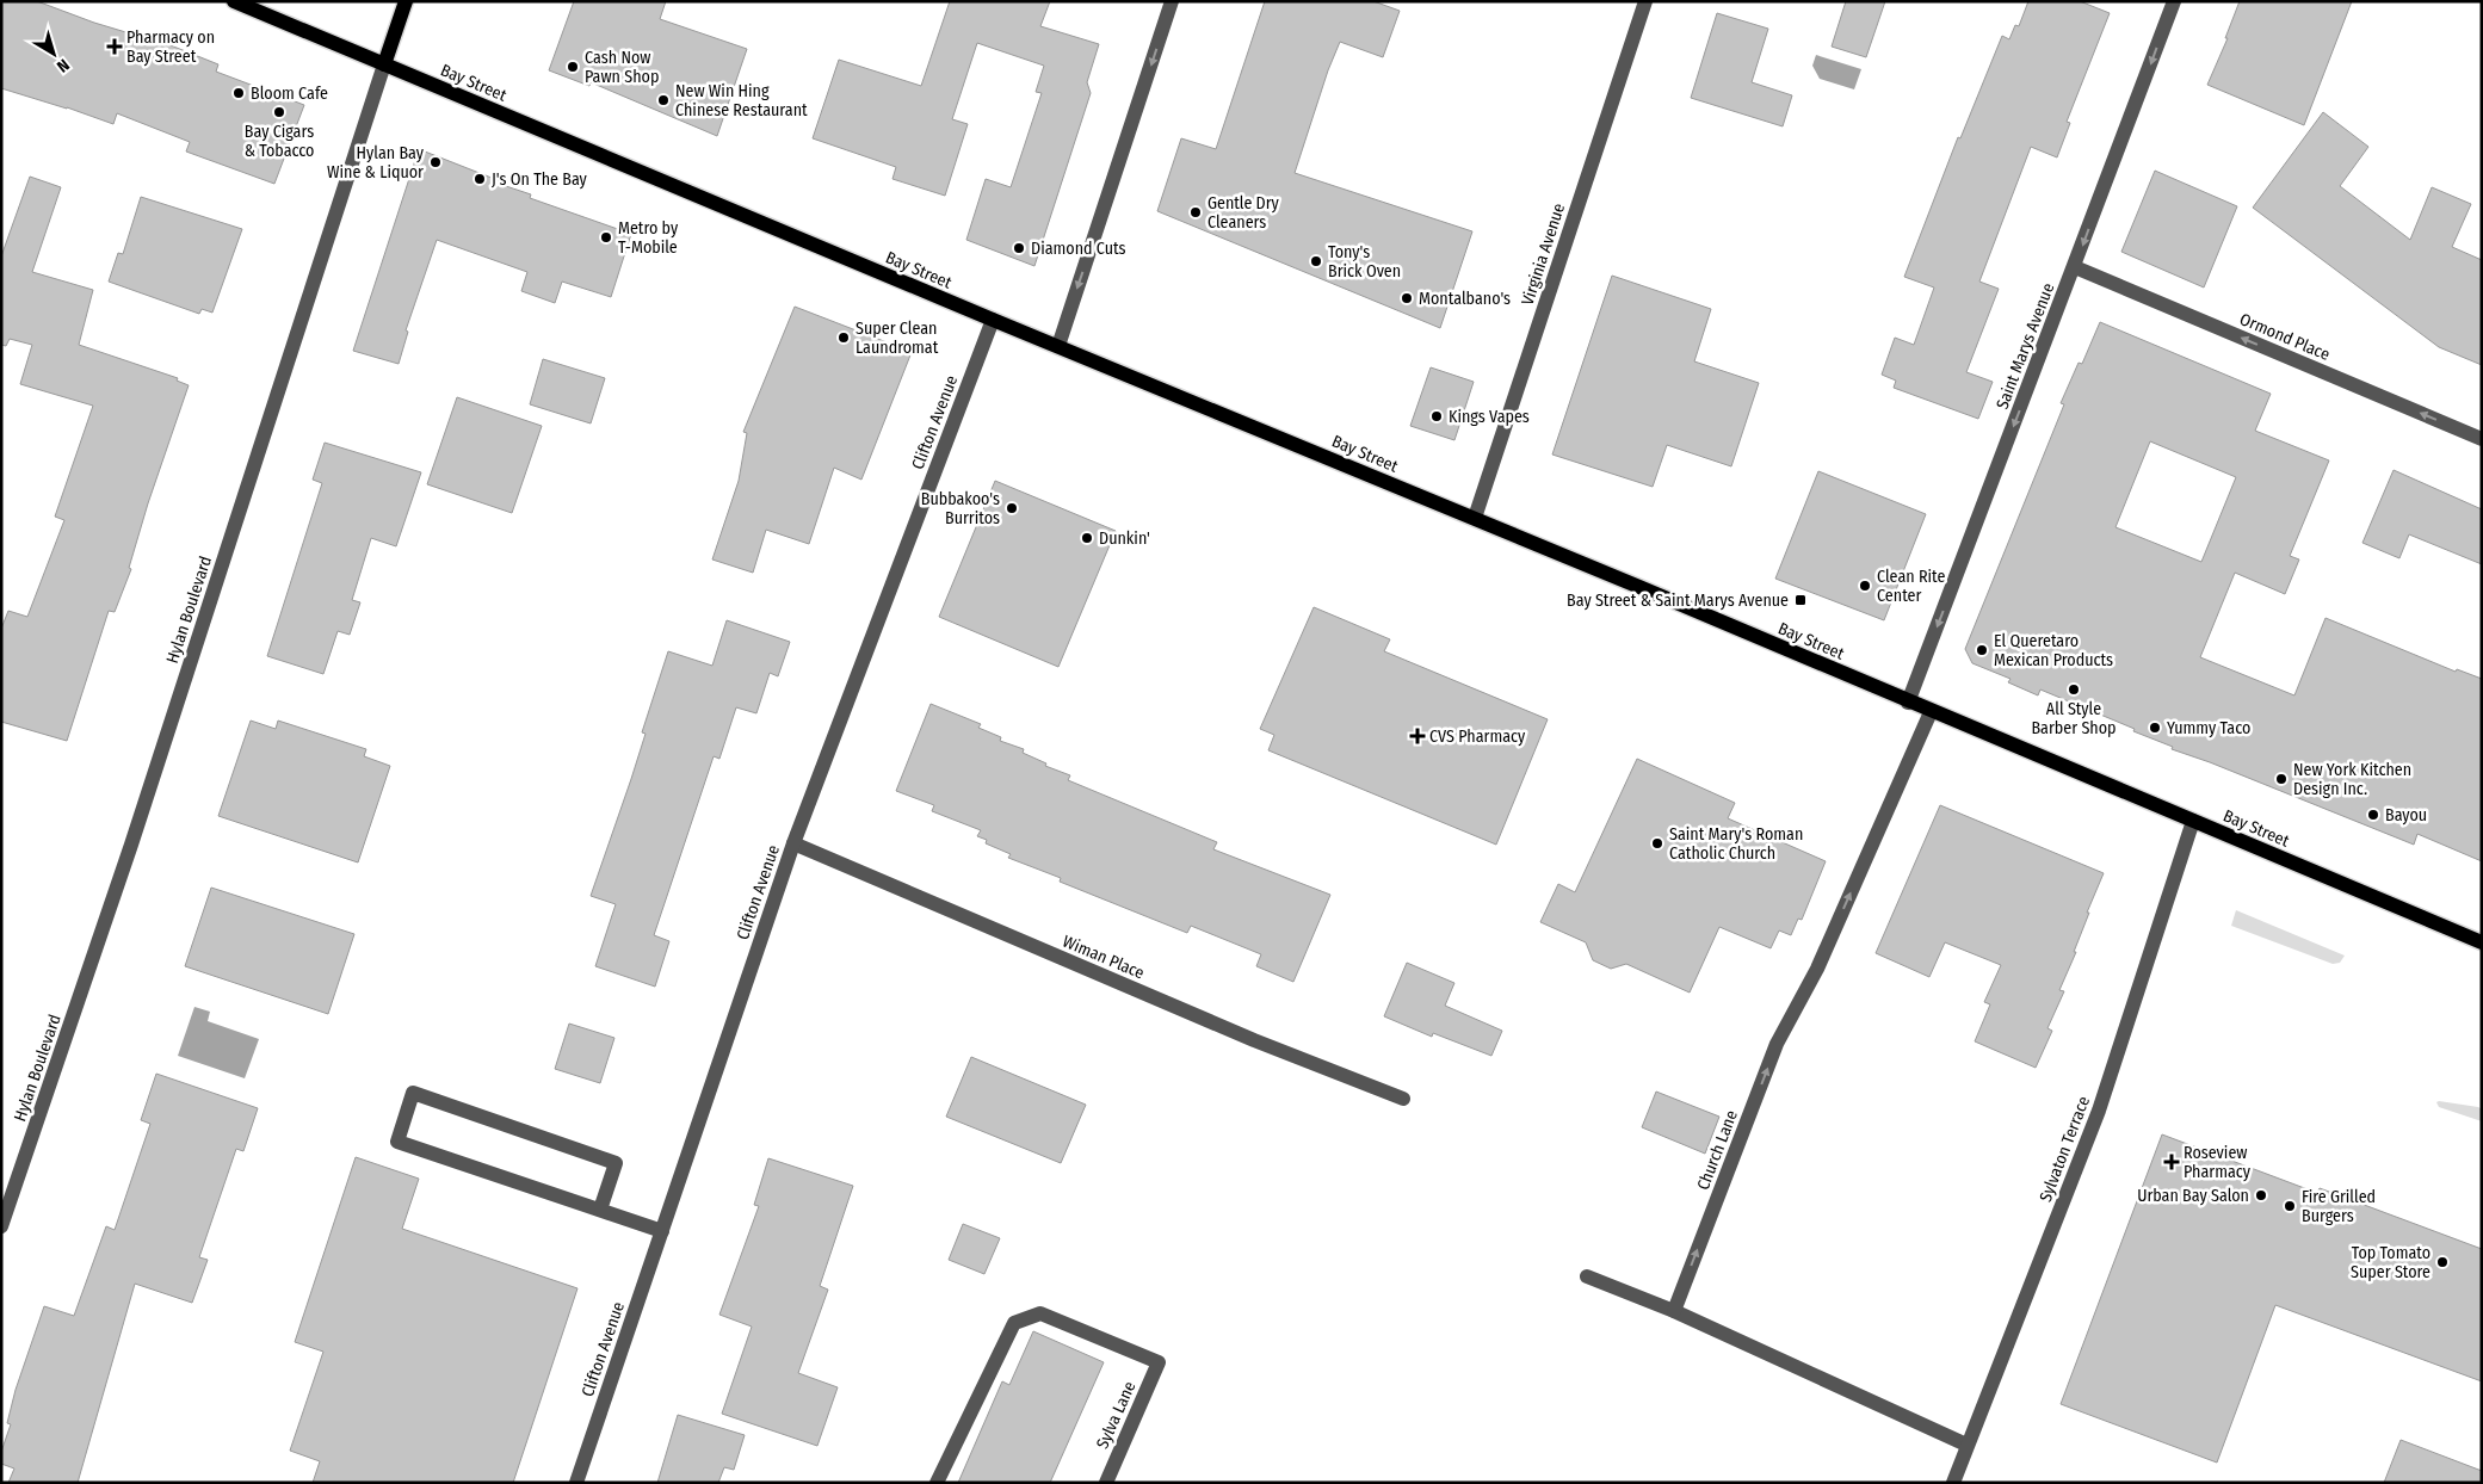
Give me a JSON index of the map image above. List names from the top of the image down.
{
  "streets": {
    "main road": ["Bay Street", "Hylan Boulevard"],
    "street": [
      "Virginia Avenue",
      "Ormond Place",
      "Saint Marys Avenue",
      "Clifton Avenue",
      "Wiman Place",
      "Sylvaton Terrace",
      "Church Lane",
      "Sylva Lane"
    ]
  },
  "crossings": [
    ["Bay Street", "Virginia Avenue"],
    ["Bay Street", "Saint Marys Avenue"],
    ["Bay Street", "Clifton Avenue"],
    ["Bay Street", "Hylan Boulevard"],
    ["Bay Street", "Sylvaton Terrace"],
    ["Bay Street", "Church Lane"],
    ["Ormond Place", "Saint Marys Avenue"],
    ["Clifton Avenue", "Wiman Place"]
  ],
  "one_way": ["Ormond Place", "Saint Marys Avenue", "Church Lane"],
  "places": {
    "health": ["Pharmacy on Bay Street", "CVS Pharmacy", "Roseview Pharmacy"],
    "other": [
      "Cash Now Pawn Shop",
      "Bloom Cafe",
      "New Win Hing Chinese Restaurant",
      "Bay Cigars & Tobacco",
      "Hylan Bay Wine & Liquor",
      "J's On The Bay",
      "Gentle Dry Cleaners",
      "Metro by T-Mobile",
      "Diamond Cuts",
      "Tony's Brick Oven",
      "Montalbano's",
      "Super Clean Laundromat",
      "Kings Vapes",
      "Bubbakoo's Burritos",
      "Dunkin'",
      "Clean Rite Center",
      "El Queretaro Mexican Products",
      "All Style Barber Shop",
      "Yummy Taco",
      "New York Kitchen Design Inc.",
      "Bayou",
      "Saint Mary's Roman Catholic Church",
      "Urban Bay Salon",
      "Fire Grilled Burgers",
      "Top Tomato Super Store"
    ],
    "transit": ["Bay Street & Saint Marys Avenue"]
  },
  "north": "bottom right"
}
